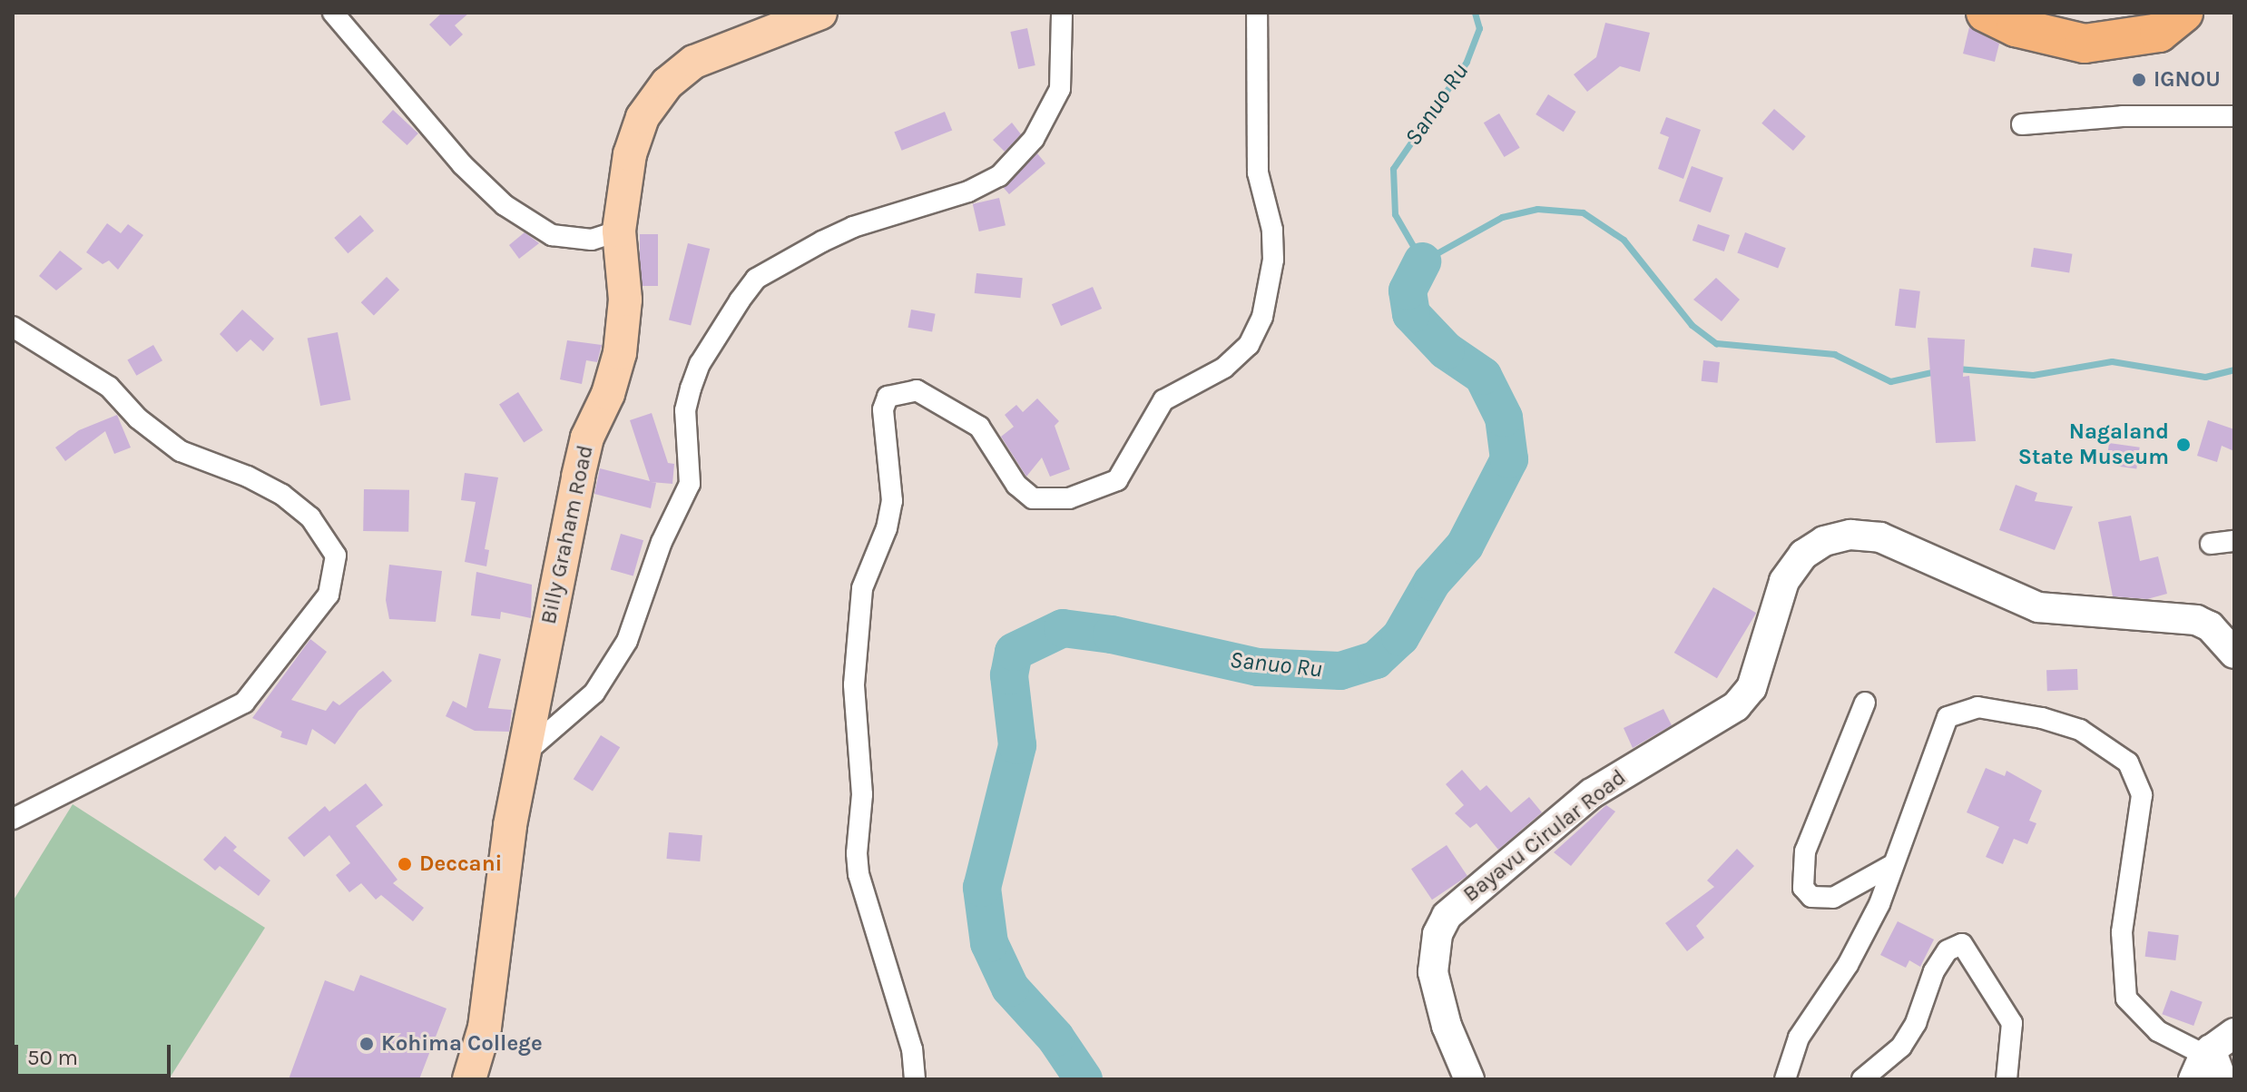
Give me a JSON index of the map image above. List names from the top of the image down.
{
  "streets": {
    "main road": ["Billy Graham Road"],
    "street": ["Bayavu Cirular Road"]
  },
  "water": ["Sanuo Ru"],
  "places": [
    "IGNOU",
    "Nagaland State Museum",
    "Deccani",
    "Kohima College"
  ],
  "scale_bar": "50 m"
}
